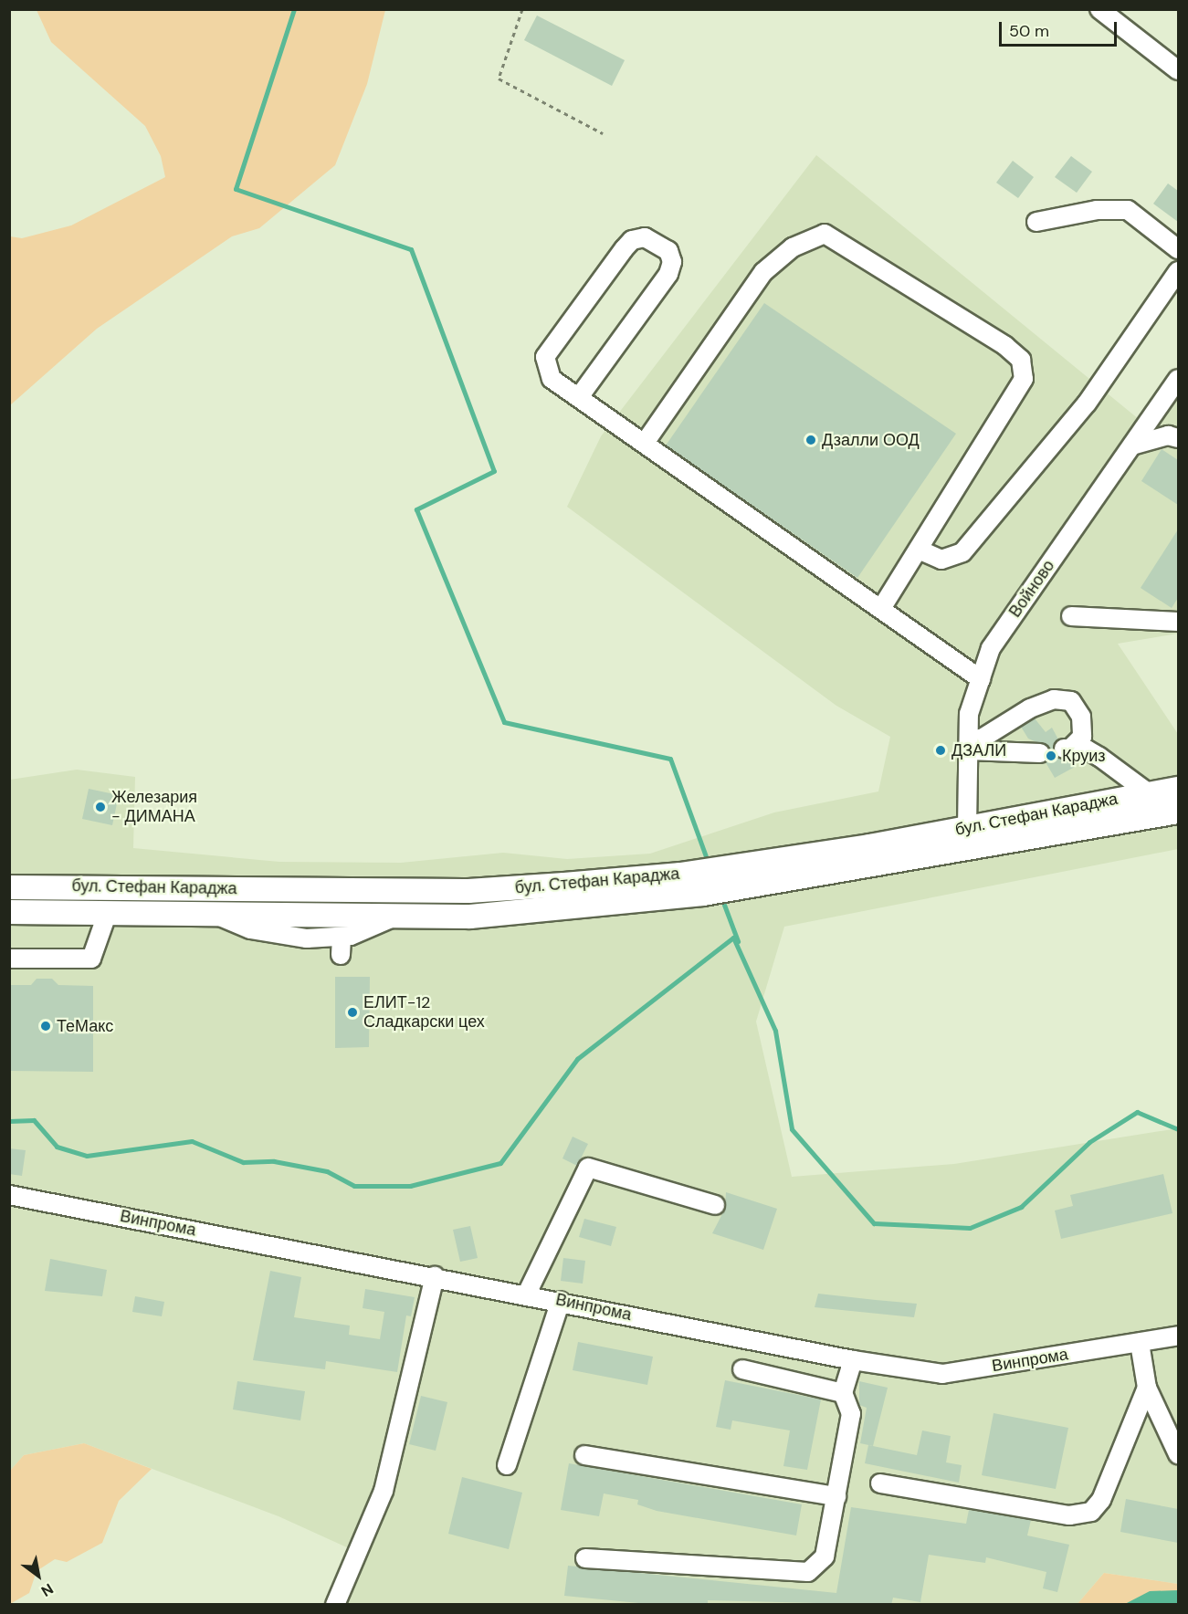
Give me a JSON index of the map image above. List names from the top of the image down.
{
  "streets": {
    "main road": ["бул. Стефан Караджа"],
    "street": ["Войново", "Винпрома"]
  },
  "crossings": [
    ["Войново", "бул. Стефан Караджа"]
  ],
  "places": [
    "Дзалли ООД",
    "ДЗАЛИ",
    "Круиз",
    "Железария - ДИМАНА",
    "ЕЛИТ-12 Сладкарски цех",
    "ТеМакс"
  ],
  "scale_bar": "50 m",
  "north": "bottom right"
}
